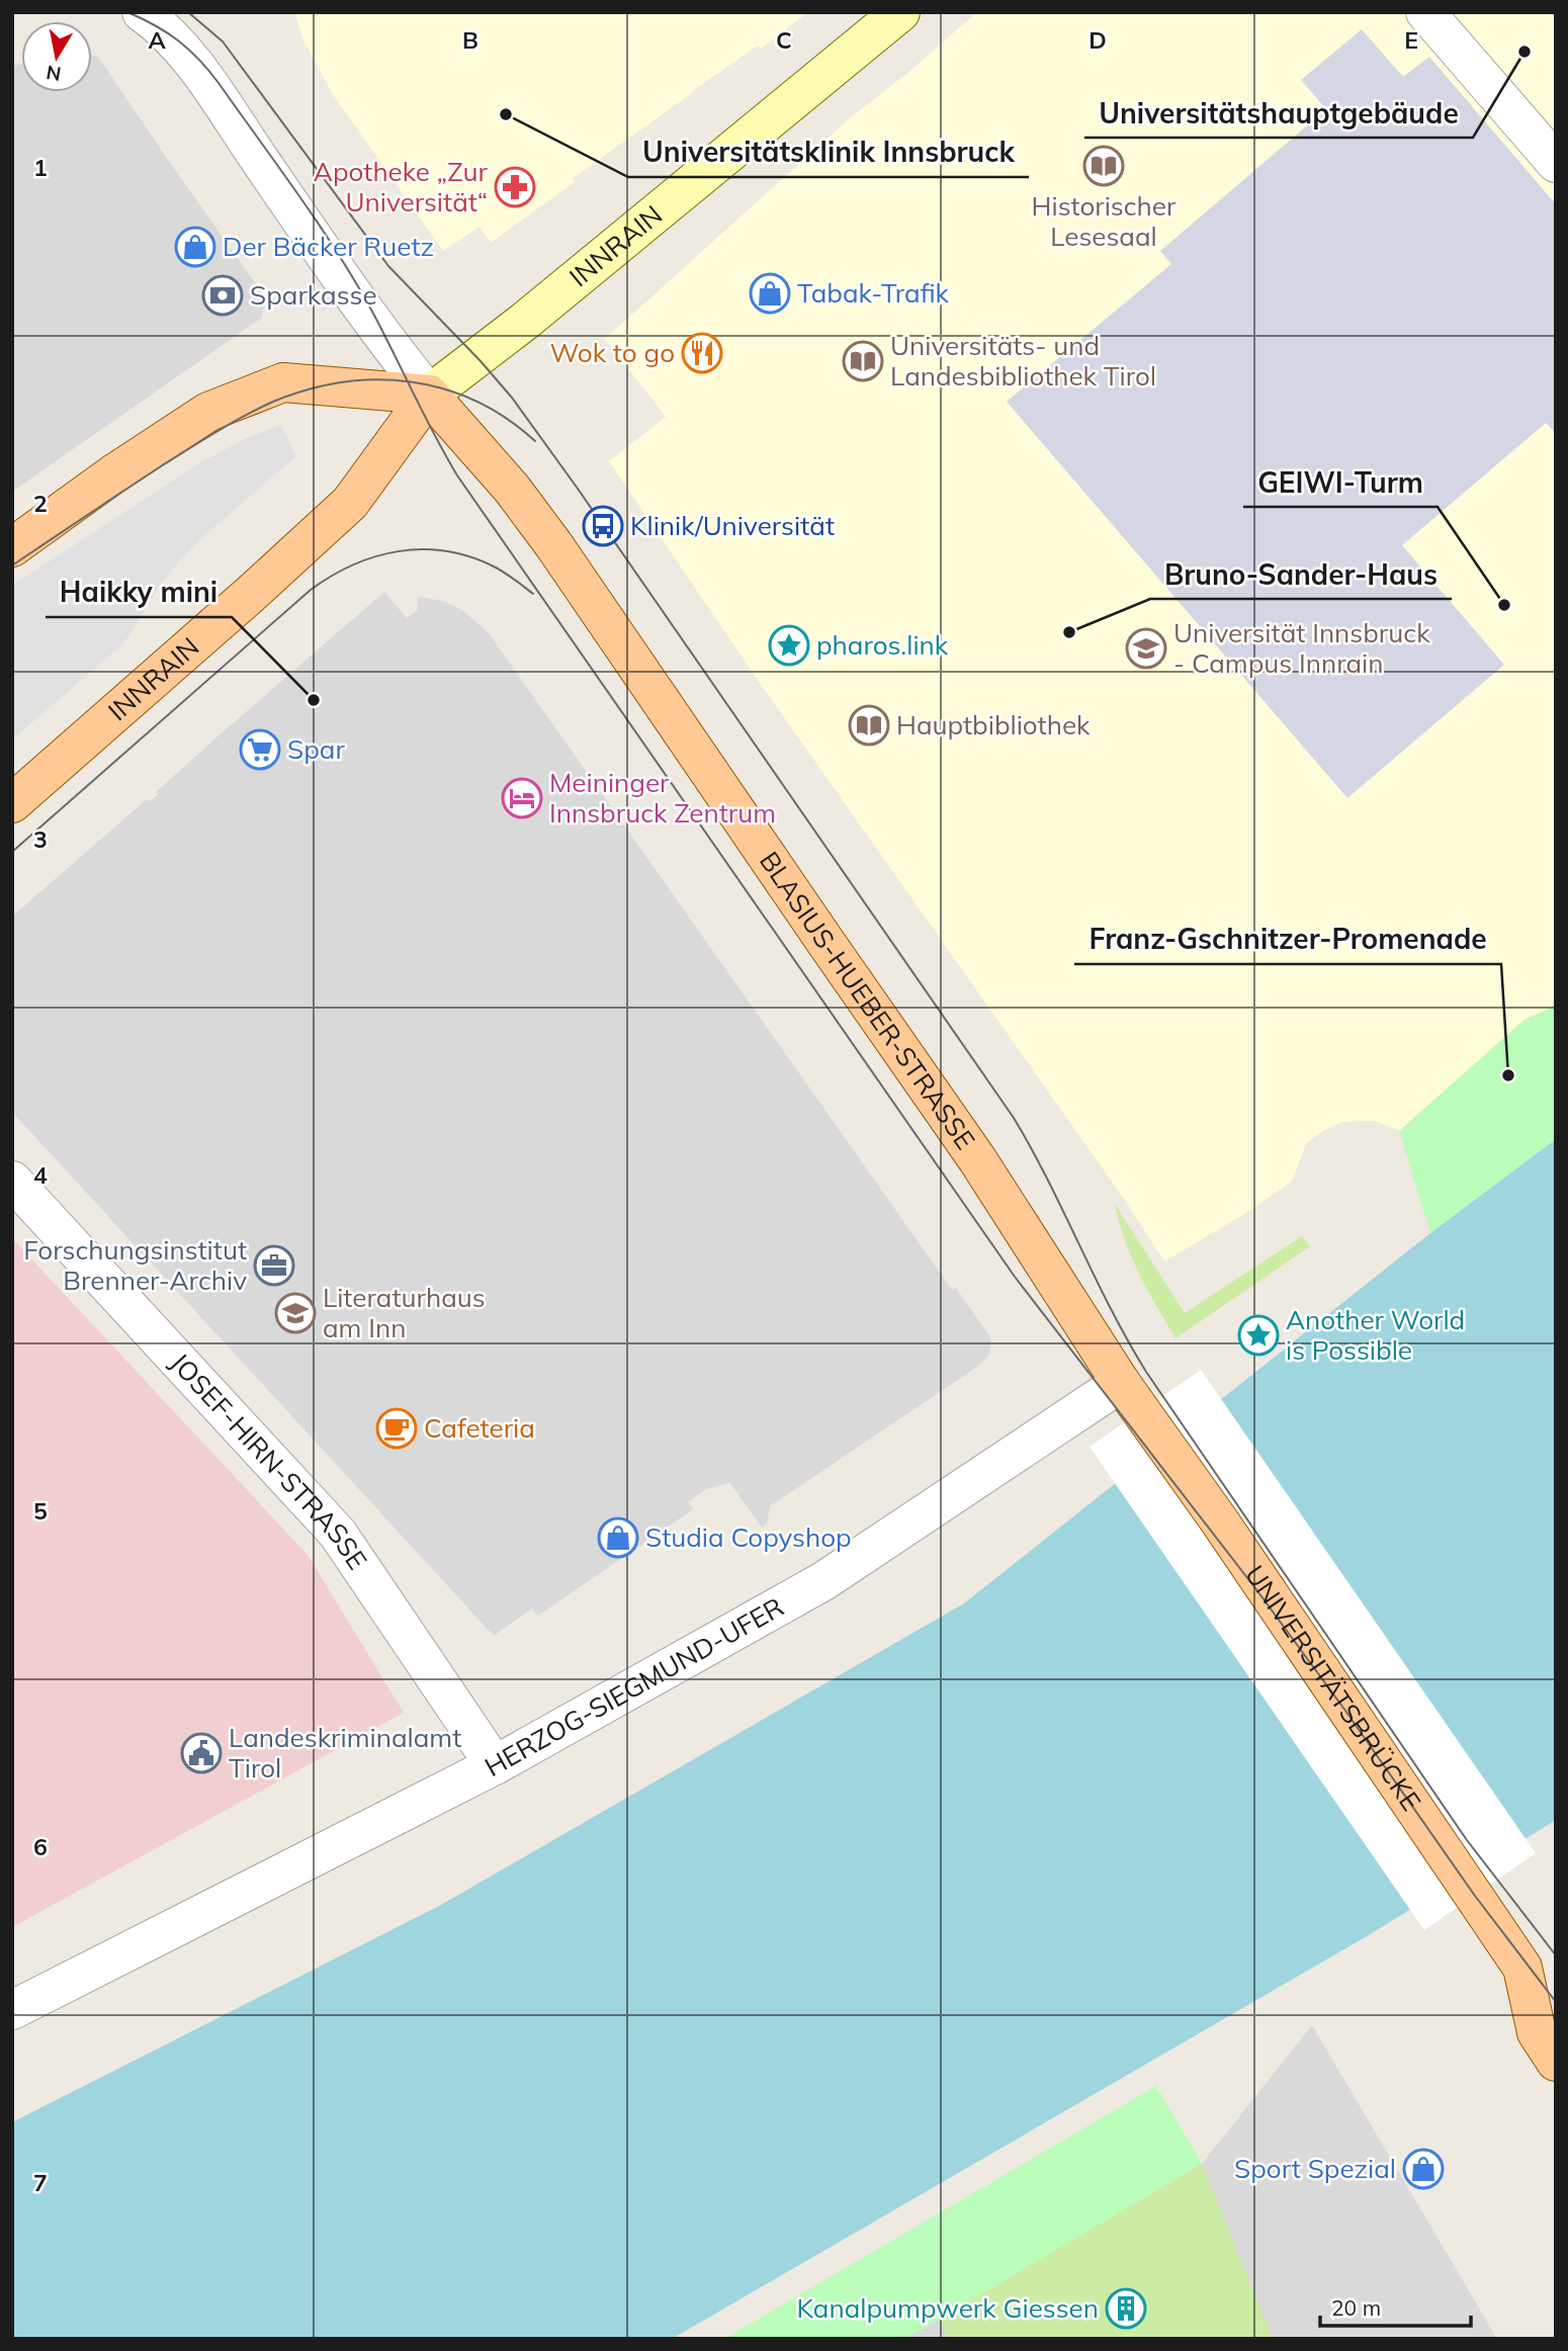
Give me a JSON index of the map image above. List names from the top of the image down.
{
  "streets": {
    "main road": ["INNRAIN", "BLASIUS-HUEBER-STRASSE", "UNIVERSITÄTSBRÜCKE"],
    "street": ["JOSEF-HIRN-STRASSE", "HERZOG-SIEGMUND-UFER"]
  },
  "crossings": [
    ["INNRAIN", "BLASIUS-HUEBER-STRASSE"],
    ["BLASIUS-HUEBER-STRASSE", "HERZOG-SIEGMUND-UFER"],
    ["BLASIUS-HUEBER-STRASSE", "UNIVERSITÄTSBRÜCKE"],
    ["JOSEF-HIRN-STRASSE", "HERZOG-SIEGMUND-UFER"],
    ["HERZOG-SIEGMUND-UFER", "UNIVERSITÄTSBRÜCKE"]
  ],
  "places": {
    "other": [
      "Universitätshauptgebäude",
      "Universitätsklinik Innsbruck",
      "GEIWI-Turm",
      "Bruno-Sander-Haus",
      "Haikky mini",
      "Franz-Gschnitzer-Promenade"
    ],
    "library": ["Historischer Lesesaal", "Universitäts- und Landesbibliothek Tirol", "Hauptbibliothek"],
    "pharmacy": ["Apotheke „Zur Universität“"],
    "shop": [
      "Der Bäcker Ruetz",
      "Tabak-Trafik",
      "Studia Copyshop",
      "Sport Spezial"
    ],
    "bank": ["Sparkasse"],
    "restaurant": ["Wok to go"],
    "bus stop": ["Klinik/Universität"],
    "place": ["pharos.link", "Another World is Possible"],
    "school or university": ["Universität Innsbruck - Campus Innrain", "Literaturhaus am Inn"],
    "supermarket": ["Spar"],
    "hotel": ["Meininger Innsbruck Zentrum"],
    "office": ["Forschungsinstitut Brenner-Archiv"],
    "cafe": ["Cafeteria"],
    "public building": ["Landeskriminalamt Tirol"],
    "building": ["Kanalpumpwerk Giessen"]
  },
  "scale_bar": "20 m",
  "north": "bottom",
  "grid": {
    "columns": [
      "A",
      "B",
      "C",
      "D",
      "E"
    ],
    "rows": [
      "1",
      "2",
      "3",
      "4",
      "5",
      "6",
      "7"
    ]
  }
}
